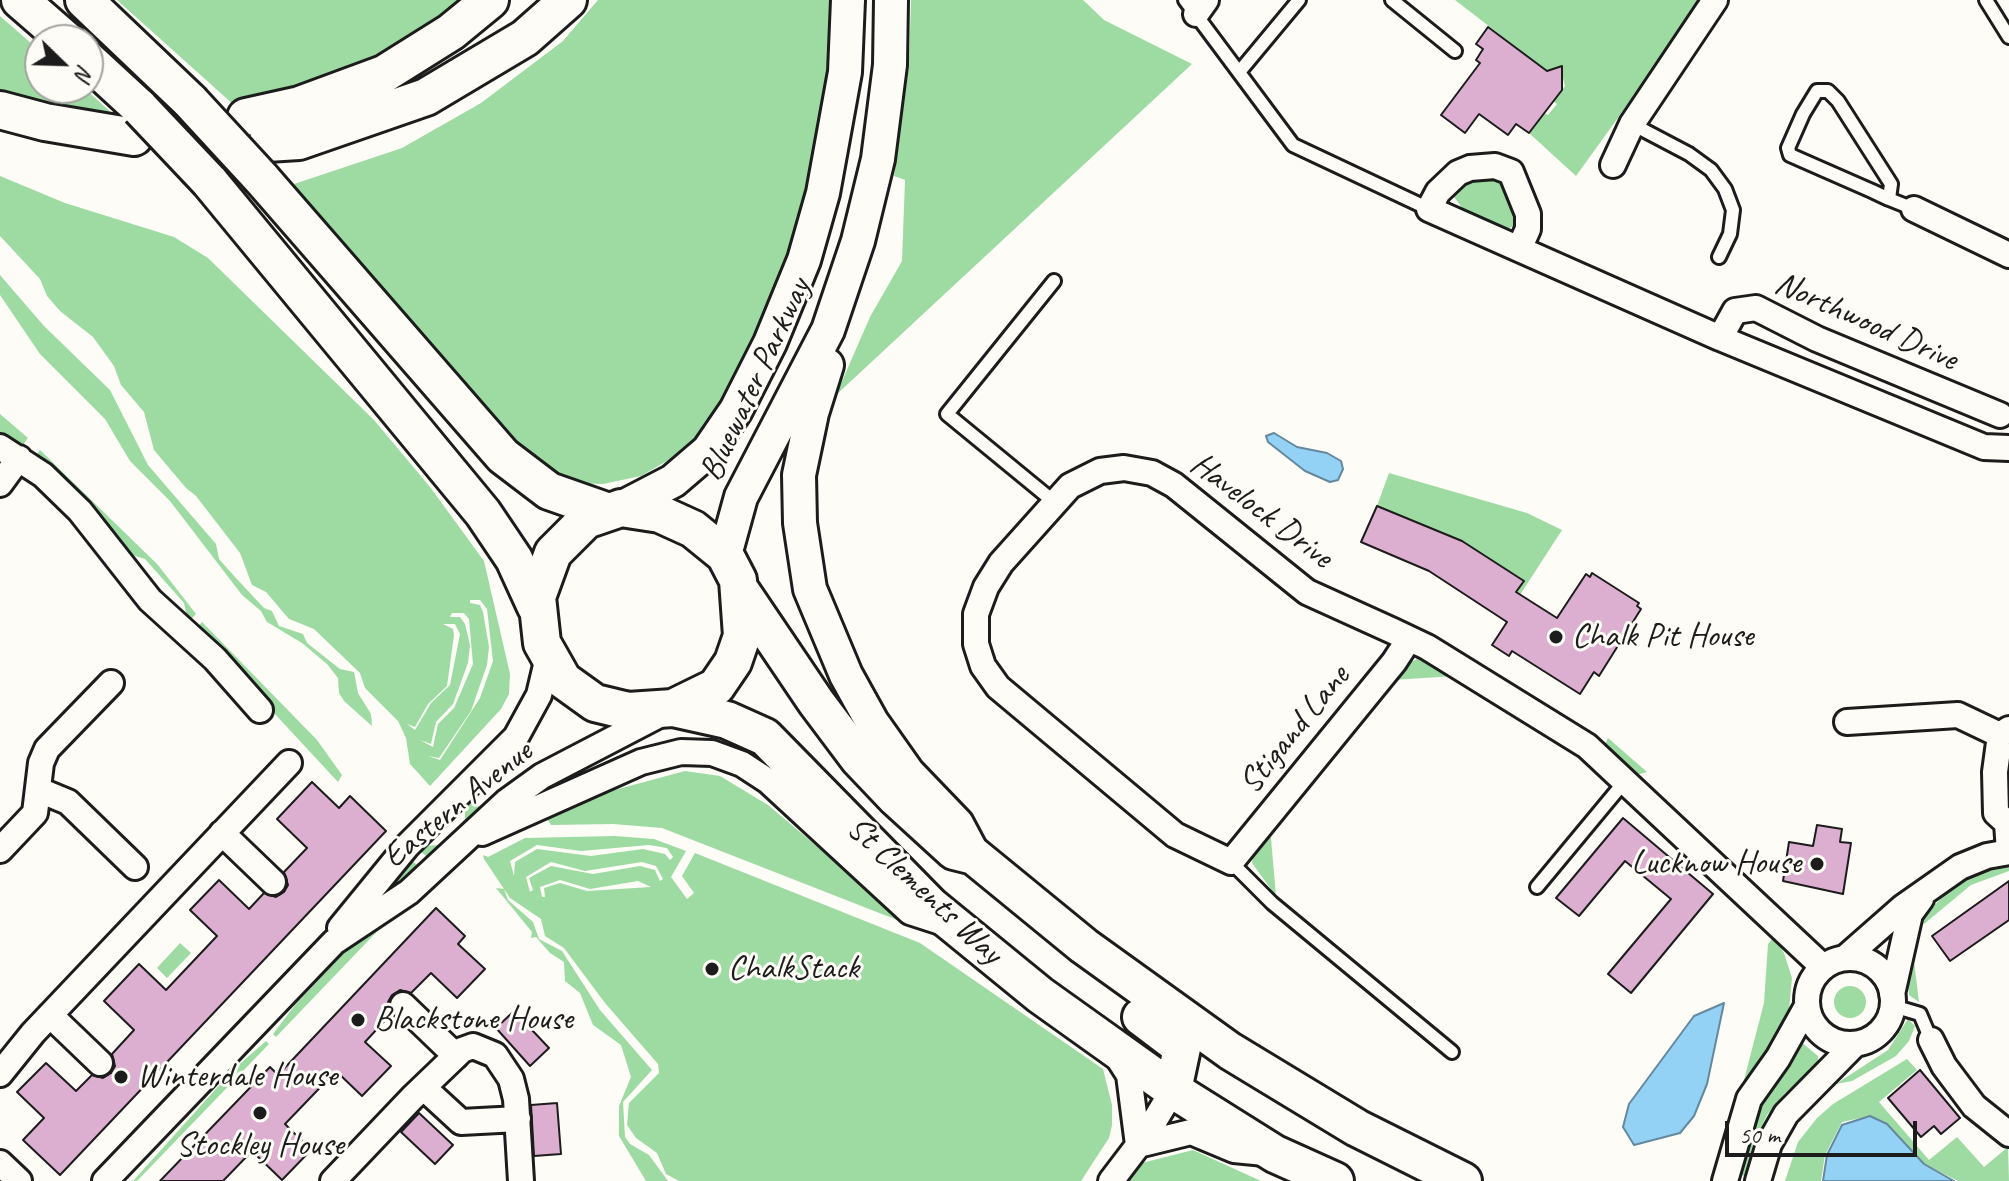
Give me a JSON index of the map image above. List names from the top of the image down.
{
  "streets": {
    "main road": ["St Clements Way"],
    "street": [
      "Northwood Drive",
      "Bluewater Parkway",
      "Havelock Drive",
      "Stigand Lane",
      "Eastern Avenue"
    ]
  },
  "crossings": [
    ["Bluewater Parkway", "Eastern Avenue"],
    ["Bluewater Parkway", "St Clements Way"],
    ["Havelock Drive", "Stigand Lane"],
    ["Eastern Avenue", "St Clements Way"]
  ],
  "places": [
    "Chalk Pit House",
    "Lucknow House",
    "ChalkStack",
    "Blackstone House",
    "Winterdale House",
    "Stockley House"
  ],
  "scale_bar": "50 m",
  "north": "bottom right"
}
